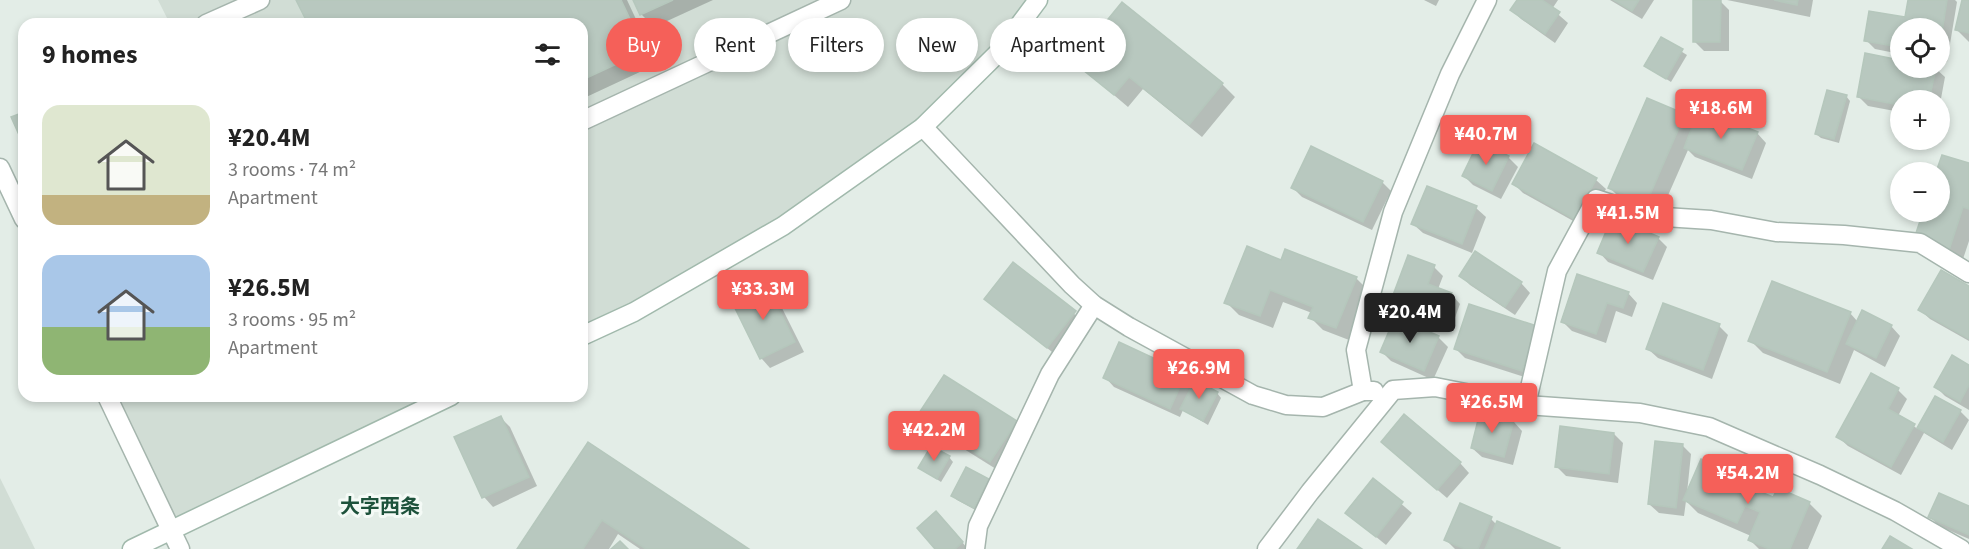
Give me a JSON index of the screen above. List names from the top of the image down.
{
  "districts": ["大字西条"],
  "page": {
    "map_buttons": ["+", "−"],
    "chip": [
      "Buy",
      "Rent",
      "Filters",
      "New",
      "Apartment"
    ],
    "heading": "9 homes",
    "price": [
      "¥18.6M",
      "¥40.7M",
      "¥41.5M",
      "¥33.3M",
      "¥20.4M",
      "¥26.9M",
      "¥26.5M",
      "¥42.2M",
      "¥54.2M"
    ],
    "list": [
      {
        "name": "¥20.4M",
        "note": "3 rooms · 74 m² · Apartment"
      },
      {
        "name": "¥26.5M",
        "note": "3 rooms · 95 m² · Apartment"
      }
    ]
  }
}
